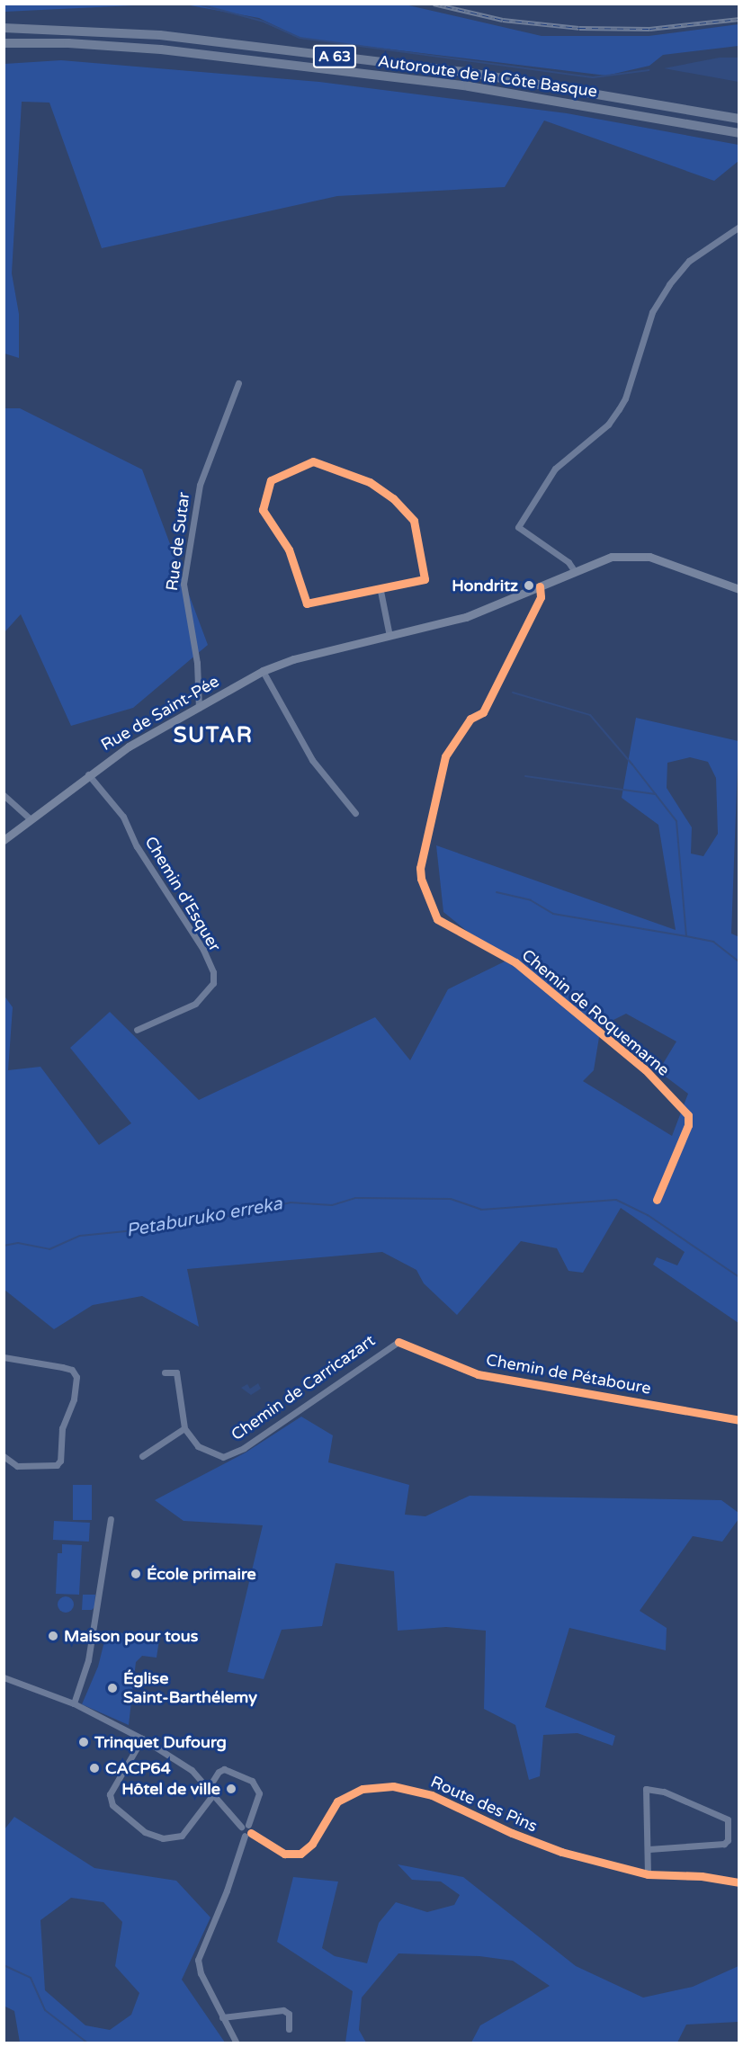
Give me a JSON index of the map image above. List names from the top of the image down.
{
  "streets": {
    "highway": ["A 63", "Autoroute de la Côte Basque"],
    "main road": ["Rue de Saint-Pée"],
    "street": [
      "Rue de Sutar",
      "Chemin d'Esquer",
      "Chemin de Roquemarne",
      "Chemin de Pétaboure",
      "Chemin de Carricazart",
      "Route des Pins"
    ]
  },
  "crossings": [
    ["Rue de Sutar", "Rue de Saint-Pée"],
    ["Rue de Saint-Pée", "Chemin d'Esquer"],
    ["Chemin de Pétaboure", "Chemin de Carricazart"]
  ],
  "districts": ["SUTAR"],
  "water": ["Petaburuko erreka"],
  "places": [
    "Hondritz",
    "École primaire",
    "Maison pour tous",
    "Église Saint-Barthélemy",
    "Trinquet Dufourg",
    "CACP64",
    "Hôtel de ville"
  ]
}
